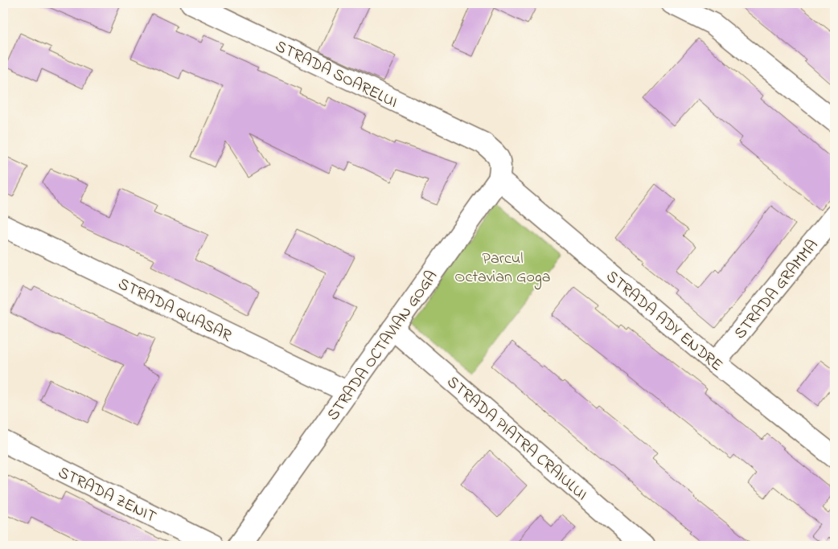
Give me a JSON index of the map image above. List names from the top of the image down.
{
  "streets": {
    "street": [
      "STRADA SOARELUI",
      "STRADA GRAMMA",
      "STRADA QUASAR",
      "STRADA ADY ENDRE",
      "STRADA OCTAVIAN GOGA",
      "STRADA PIATRA CRAIULUI",
      "STRADA ZENIT"
    ]
  },
  "crossings": [
    ["STRADA SOARELUI", "STRADA ADY ENDRE"],
    ["STRADA SOARELUI", "STRADA OCTAVIAN GOGA"],
    ["STRADA GRAMMA", "STRADA ADY ENDRE"],
    ["STRADA QUASAR", "STRADA OCTAVIAN GOGA"],
    ["STRADA ADY ENDRE", "STRADA OCTAVIAN GOGA"],
    ["STRADA OCTAVIAN GOGA", "STRADA PIATRA CRAIULUI"]
  ],
  "parks": ["Parcul Octavian Goga"]
}
